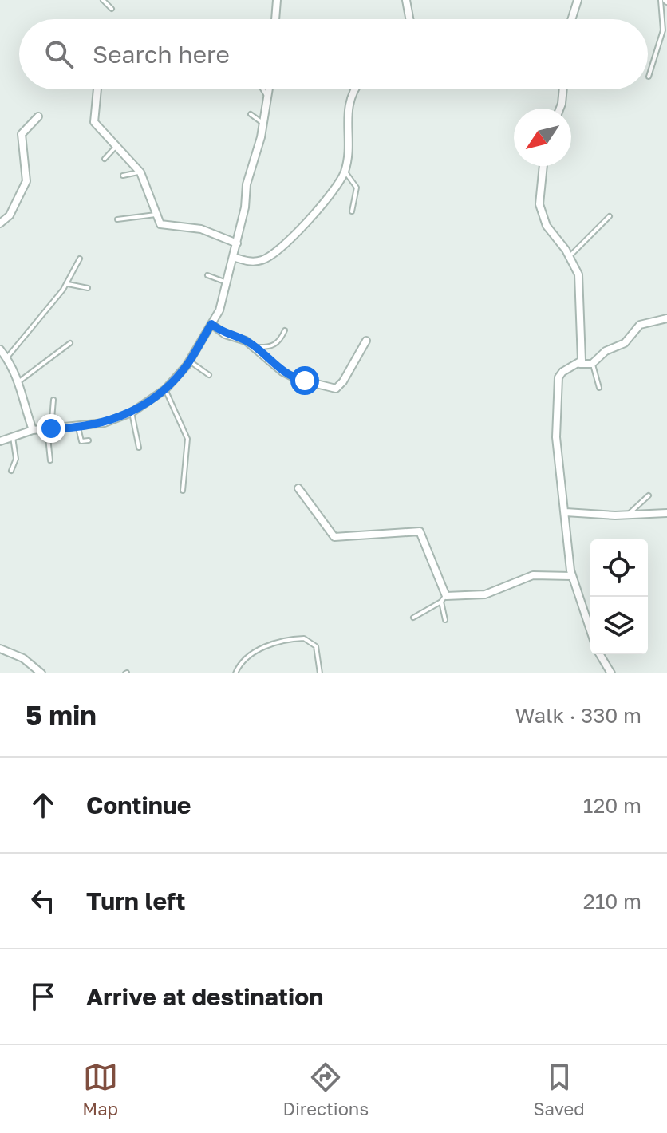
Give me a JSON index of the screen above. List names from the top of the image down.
{
  "north": "bottom left",
  "page": {
    "search": "Search here",
    "heading": ["5 min", "Walk · 330 m"],
    "list": [
      ["Continue", "120 m"],
      ["Turn left", "210 m"],
      "Arrive at destination"
    ],
    "nav": ["Map", "Directions", "Saved"]
  }
}
